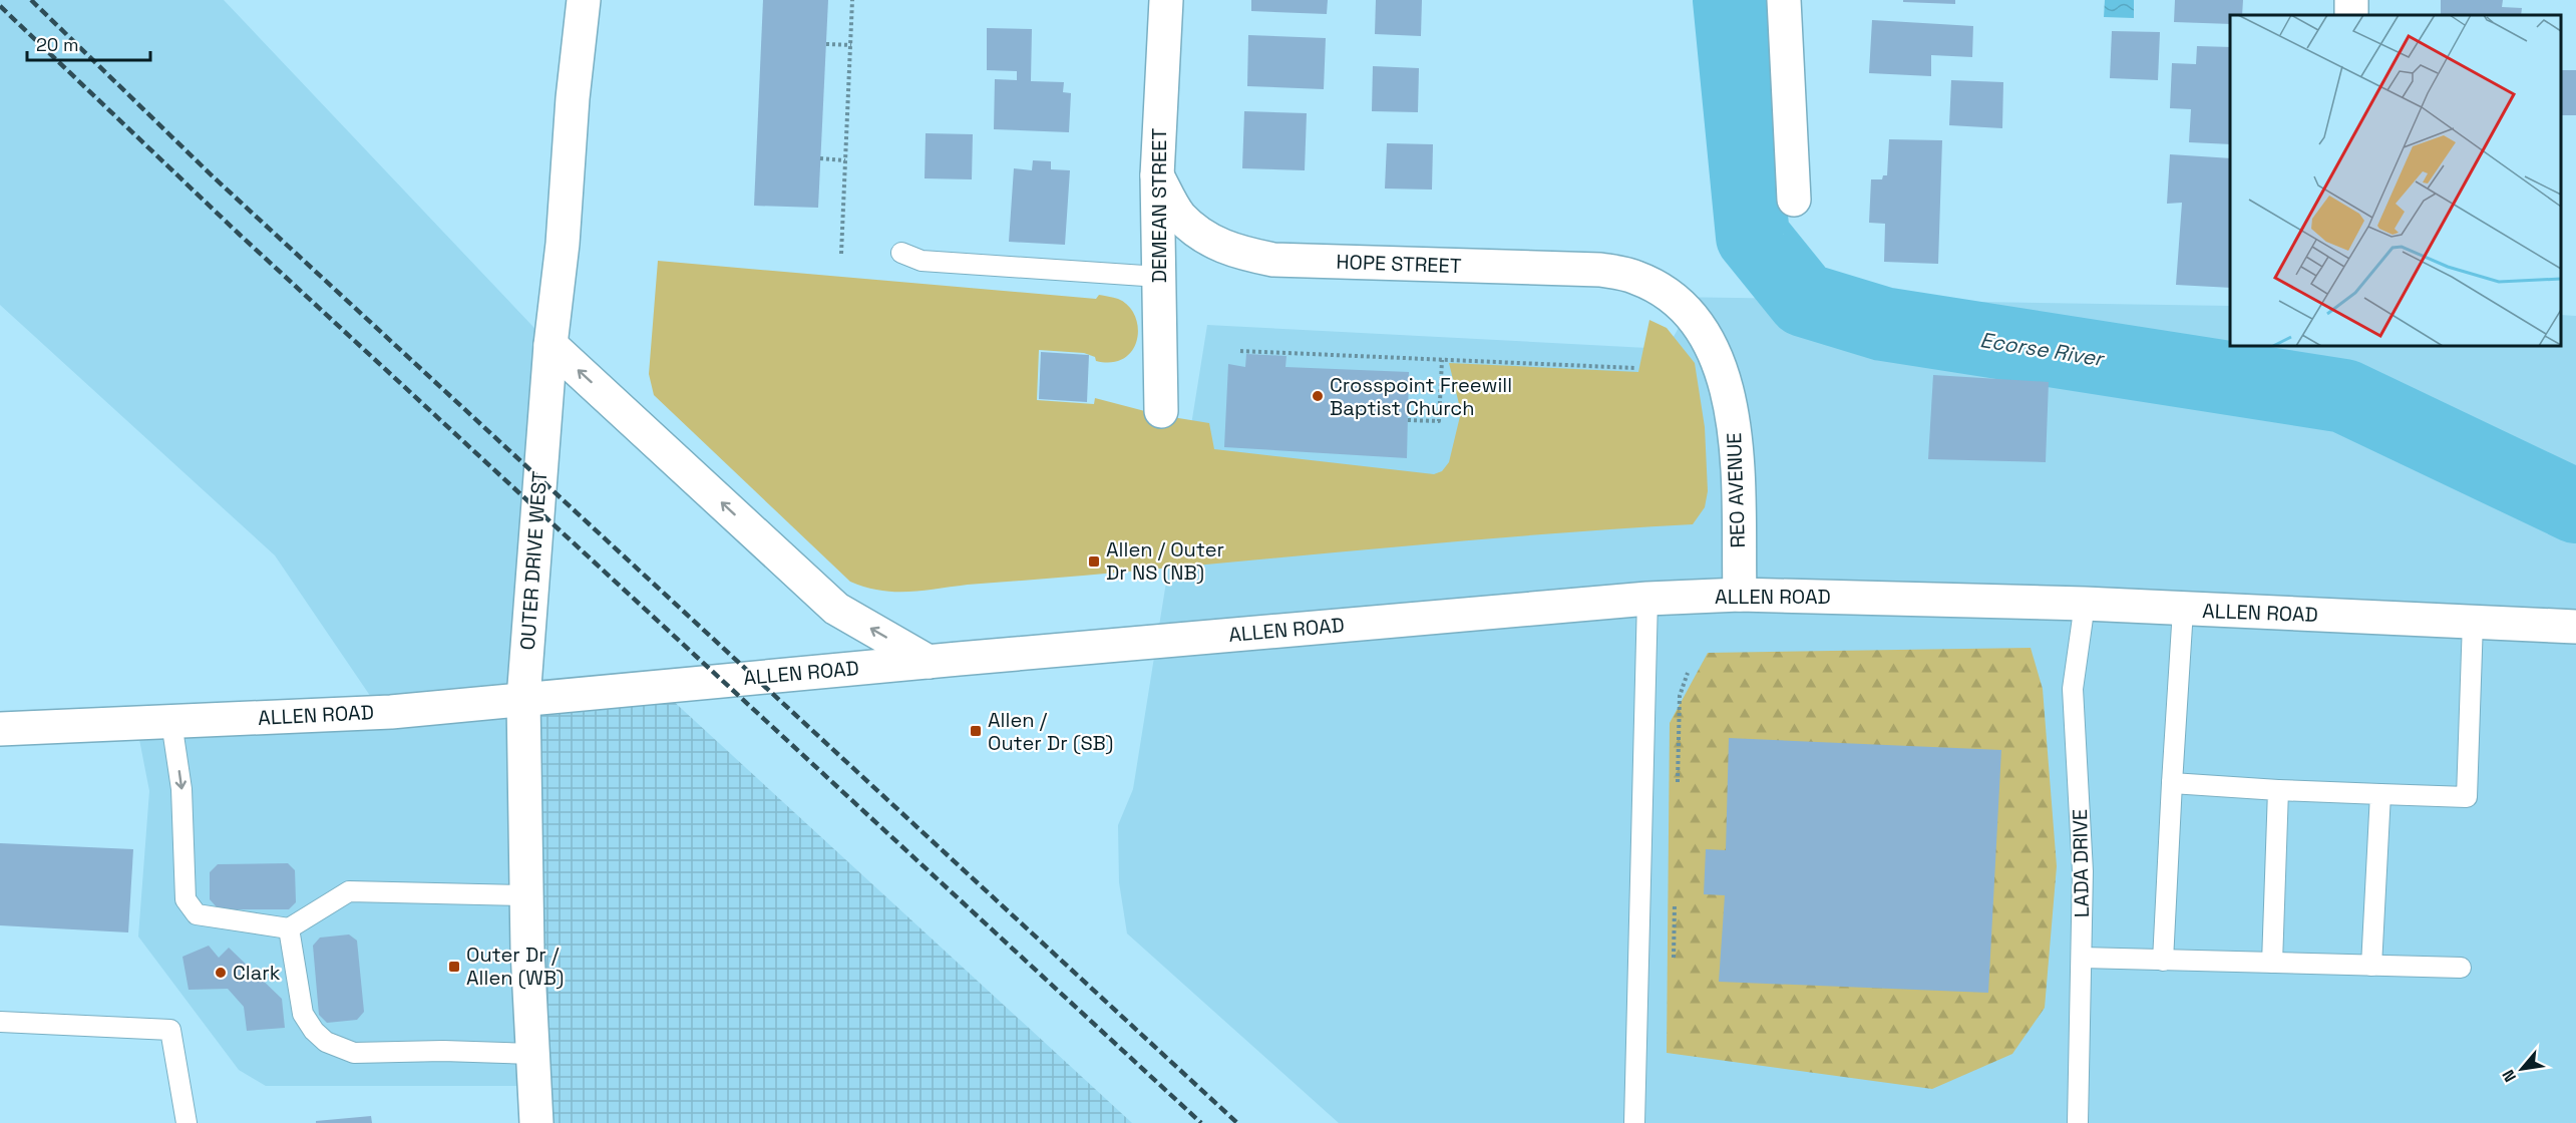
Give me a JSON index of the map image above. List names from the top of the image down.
{
  "streets": {
    "main road": [
      "DEMEAN STREET",
      "HOPE STREET",
      "REO AVENUE",
      "OUTER DRIVE WEST",
      "ALLEN ROAD"
    ],
    "lane": ["LADA DRIVE"]
  },
  "crossings": [
    ["DEMEAN STREET", "HOPE STREET"],
    ["HOPE STREET", "REO AVENUE"],
    ["REO AVENUE", "ALLEN ROAD"],
    ["OUTER DRIVE WEST", "ALLEN ROAD"],
    ["ALLEN ROAD", "LADA DRIVE"]
  ],
  "water": ["Ecorse River"],
  "places": {
    "other": ["Crosspoint Freewill Baptist Church", "Clark"],
    "transit": ["Allen / Outer Dr NS (NB)", "Allen / Outer Dr (SB)", "Outer Dr / Allen (WB)"]
  },
  "scale_bar": "20 m",
  "north": "bottom left"
}
